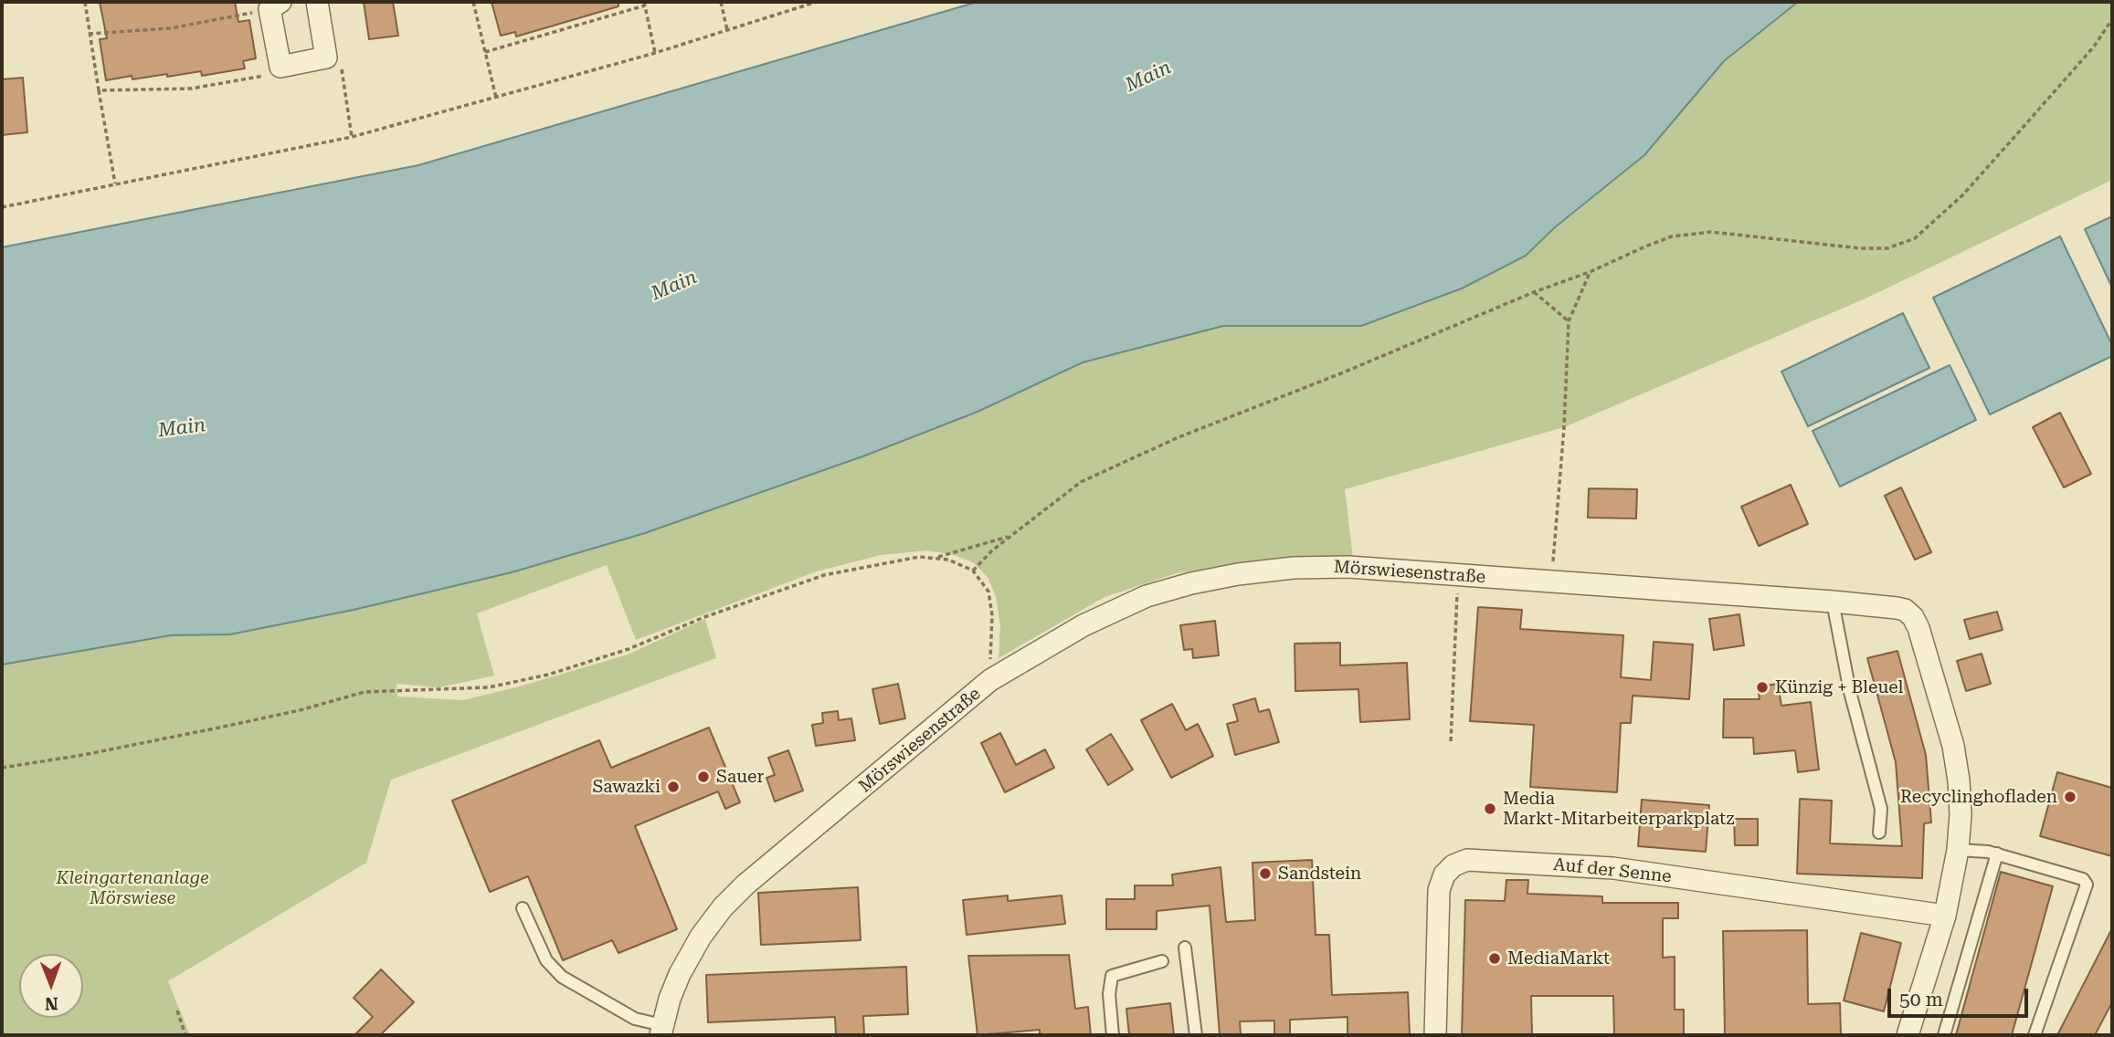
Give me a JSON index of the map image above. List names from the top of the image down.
{
  "streets": {
    "street": ["Mörswiesenstraße", "Auf der Senne"]
  },
  "crossings": [
    ["Mörswiesenstraße", "Auf der Senne"]
  ],
  "water": ["Main"],
  "parks": ["Kleingartenanlage Mörswiese"],
  "places": [
    "Künzig + Bleuel",
    "Sauer",
    "Sawazki",
    "Recyclinghofladen",
    "Media Markt-Mitarbeiterparkplatz",
    "Sandstein",
    "MediaMarkt"
  ],
  "scale_bar": "50 m",
  "north": "bottom"
}
